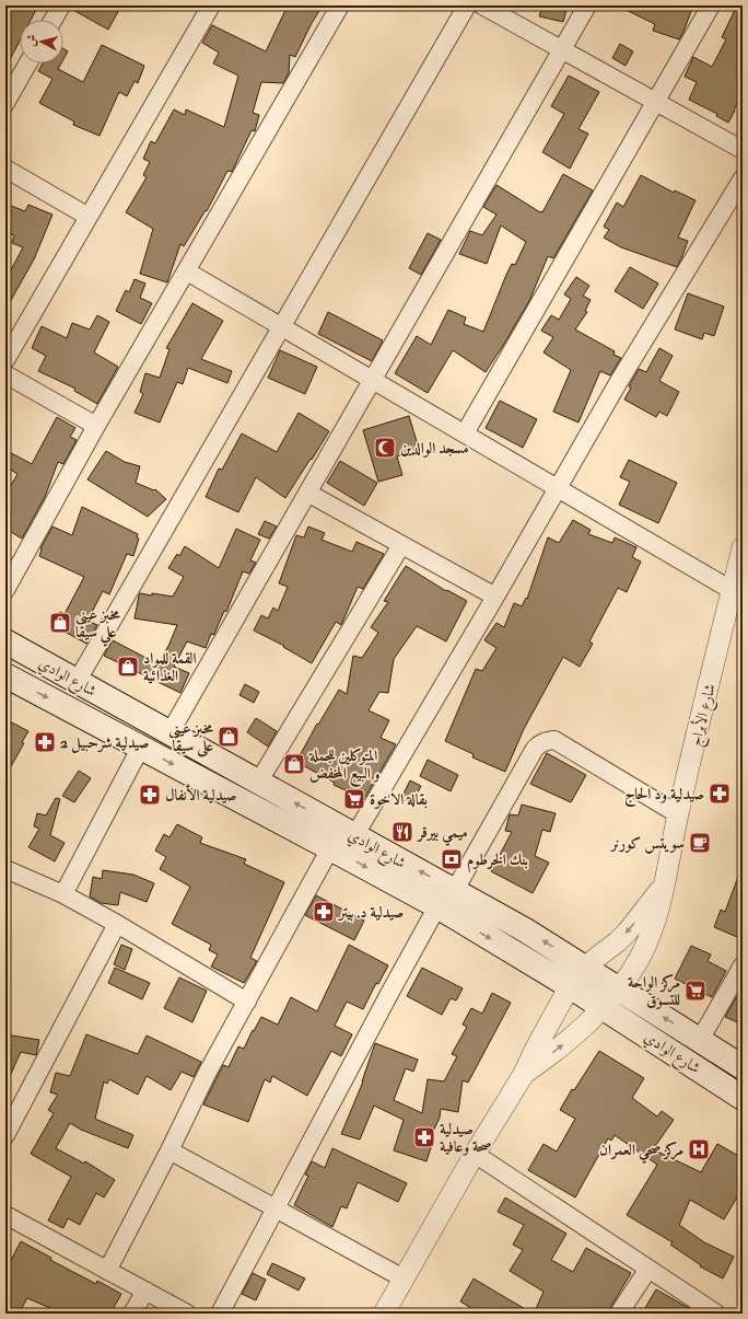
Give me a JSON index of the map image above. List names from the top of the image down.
{
  "streets": {
    "main road": ["شارع الوادي"],
    "street": ["شارع الأبراج"]
  },
  "crossings": [
    ["شارع الوادي", "شارع الأبراج"]
  ],
  "places": {
    "mosque": ["مسجد الوالدين"],
    "shop": [
      "مخبز عيني علي سيقا",
      "القمة للمواد الغذائية",
      "مخبز عيني على سيقا",
      "المتوكلين للجملة و البيع المخفض"
    ],
    "pharmacy": [
      "صيدلية شرحبيل 2",
      "صيدلية ود الحاج",
      "صيدلية الأنفال",
      "صيدلية د. بيتر",
      "صيدلية صحة وعافية"
    ],
    "supermarket": ["بقالة الاخوة", "مركز الواحة للتسوق"],
    "restaurant": ["ميمي بيرقر"],
    "cafe": ["سويتس كورنر"],
    "bank": ["بنك الخرطوم"],
    "hospital": ["مركز صحي العمران"]
  },
  "north": "left"
}
